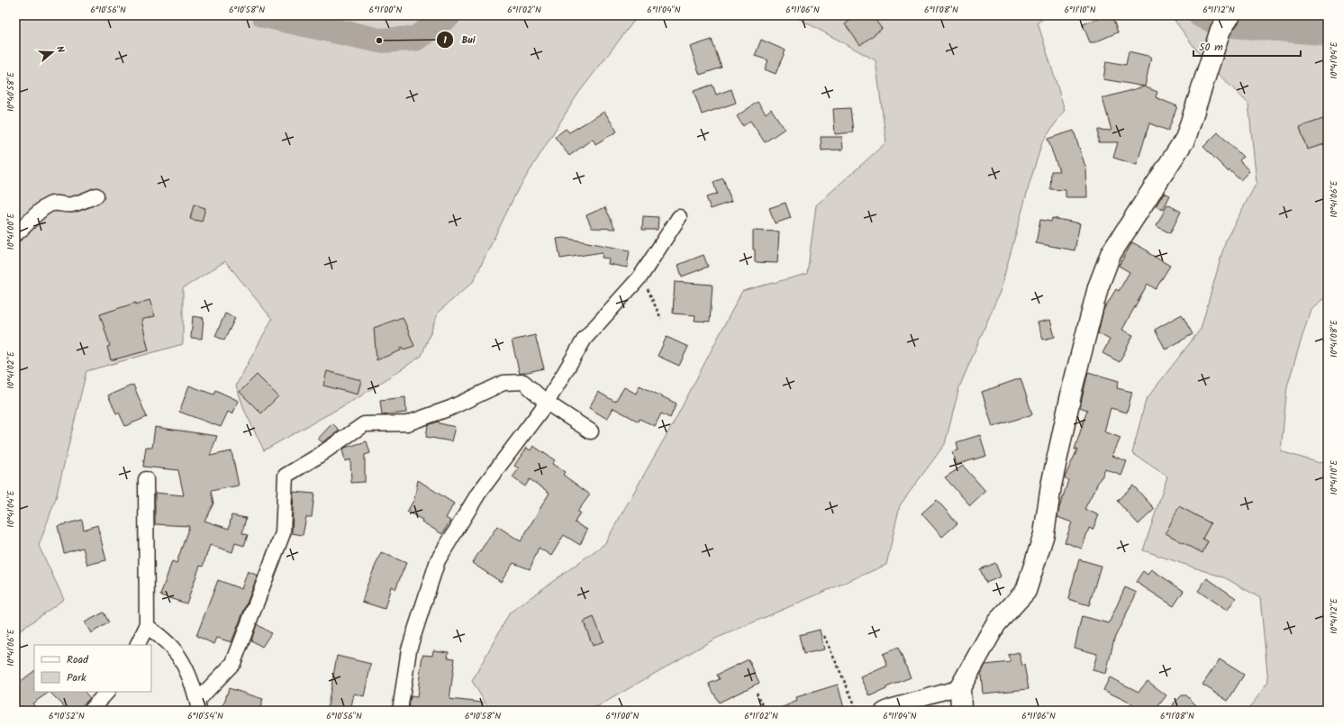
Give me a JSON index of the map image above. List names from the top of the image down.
{
  "places": ["Bui"],
  "legend": ["Road", "Park"],
  "scale_bar": "50 m",
  "north": "right",
  "coordinates": [
    "6°10'56\"N",
    "6°10'58\"N",
    "6°11'00\"N",
    "6°11'02\"N",
    "6°11'04\"N",
    "6°11'06\"N",
    "6°11'08\"N",
    "6°11'10\"N",
    "6°11'12\"N",
    "10°41'04\"E",
    "10°40'58\"E",
    "10°41'06\"E",
    "10°41'00\"E",
    "10°41'08\"E",
    "10°41'02\"E",
    "10°41'10\"E",
    "10°41'12\"E",
    "6°10'52\"N",
    "6°10'54\"N"
  ]
}
